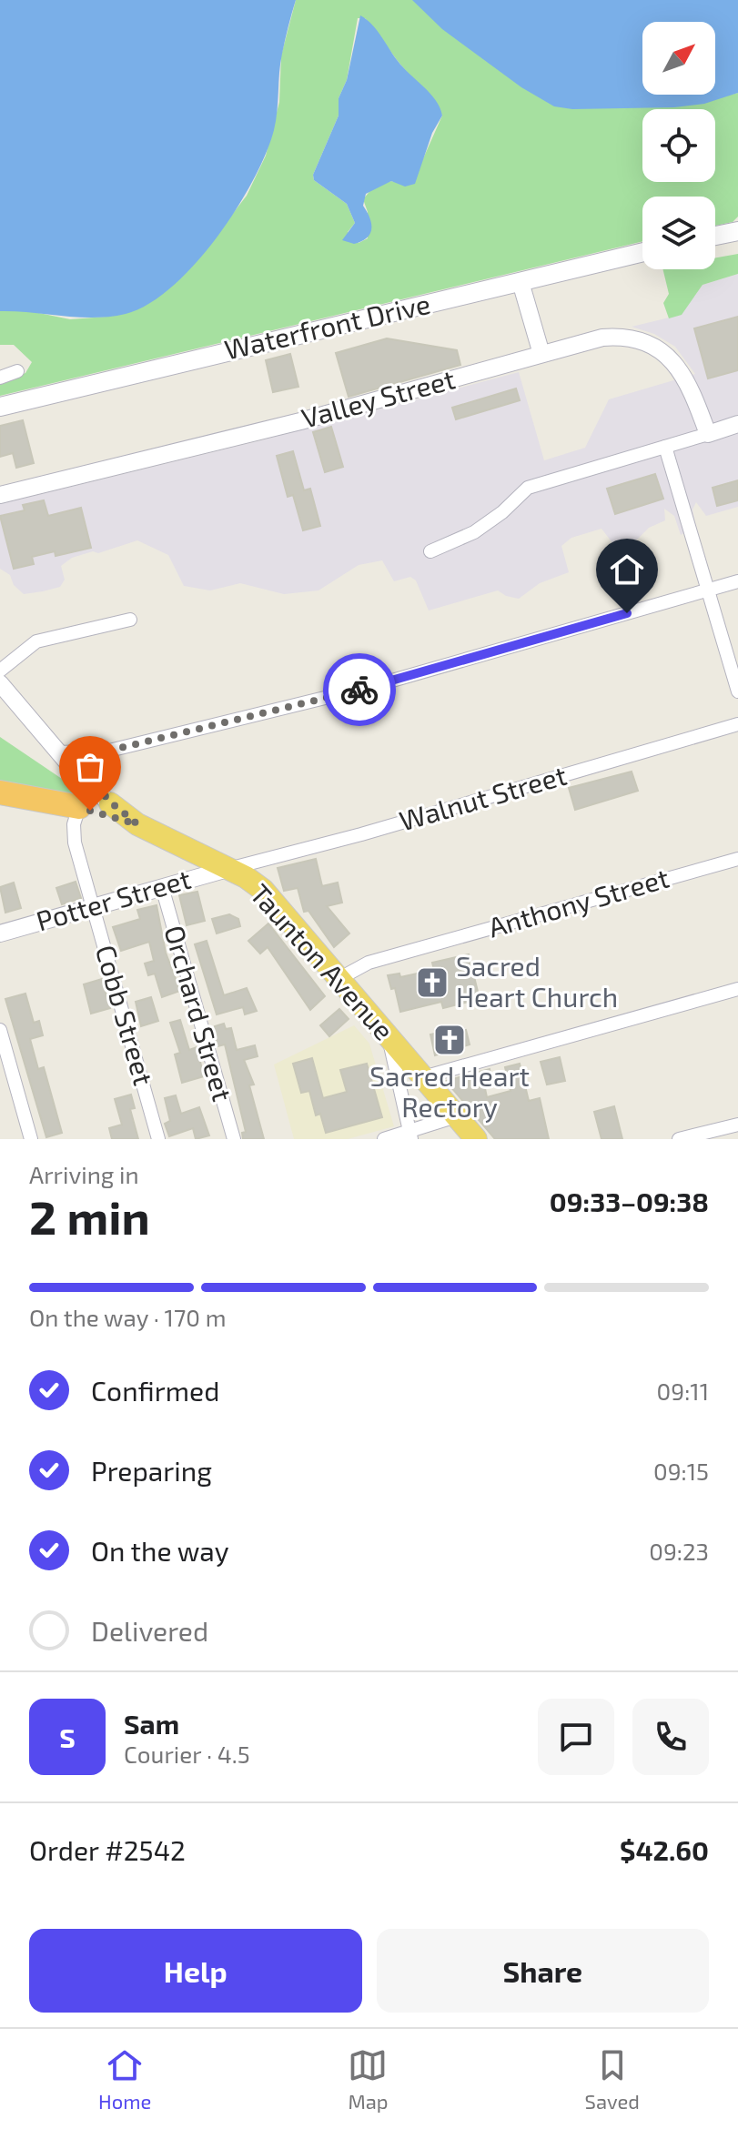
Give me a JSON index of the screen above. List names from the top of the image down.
{
  "streets": {
    "highway": ["Taunton Avenue"],
    "main road": ["Waterfront Drive"],
    "street": [
      "Valley Street",
      "Walnut Street",
      "Potter Street",
      "Anthony Street",
      "Orchard Street",
      "Cobb Street"
    ]
  },
  "crossings": [
    ["Walnut Street", "Potter Street"],
    ["Walnut Street", "Taunton Avenue"],
    ["Potter Street", "Taunton Avenue"],
    ["Potter Street", "Orchard Street"],
    ["Potter Street", "Cobb Street"],
    ["Anthony Street", "Taunton Avenue"],
    ["Taunton Avenue", "Cobb Street"]
  ],
  "places": {
    "church": ["Sacred Heart Church", "Sacred Heart Rectory"]
  },
  "north": "top right",
  "page": {
    "heading": ["2 min", "Arriving in", "09:33–09:38"],
    "panel": [
      "Sam",
      "Courier · 4.5",
      "Order #2542",
      "$42.60"
    ],
    "bar": "On the way · 170 m",
    "list": [
      ["Confirmed", "09:11"],
      ["Preparing", "09:15"],
      ["On the way", "09:23"],
      "Delivered"
    ],
    "round": "S",
    "buttons": ["Help", "Share"],
    "tabs": ["Home", "Map", "Saved"]
  }
}
